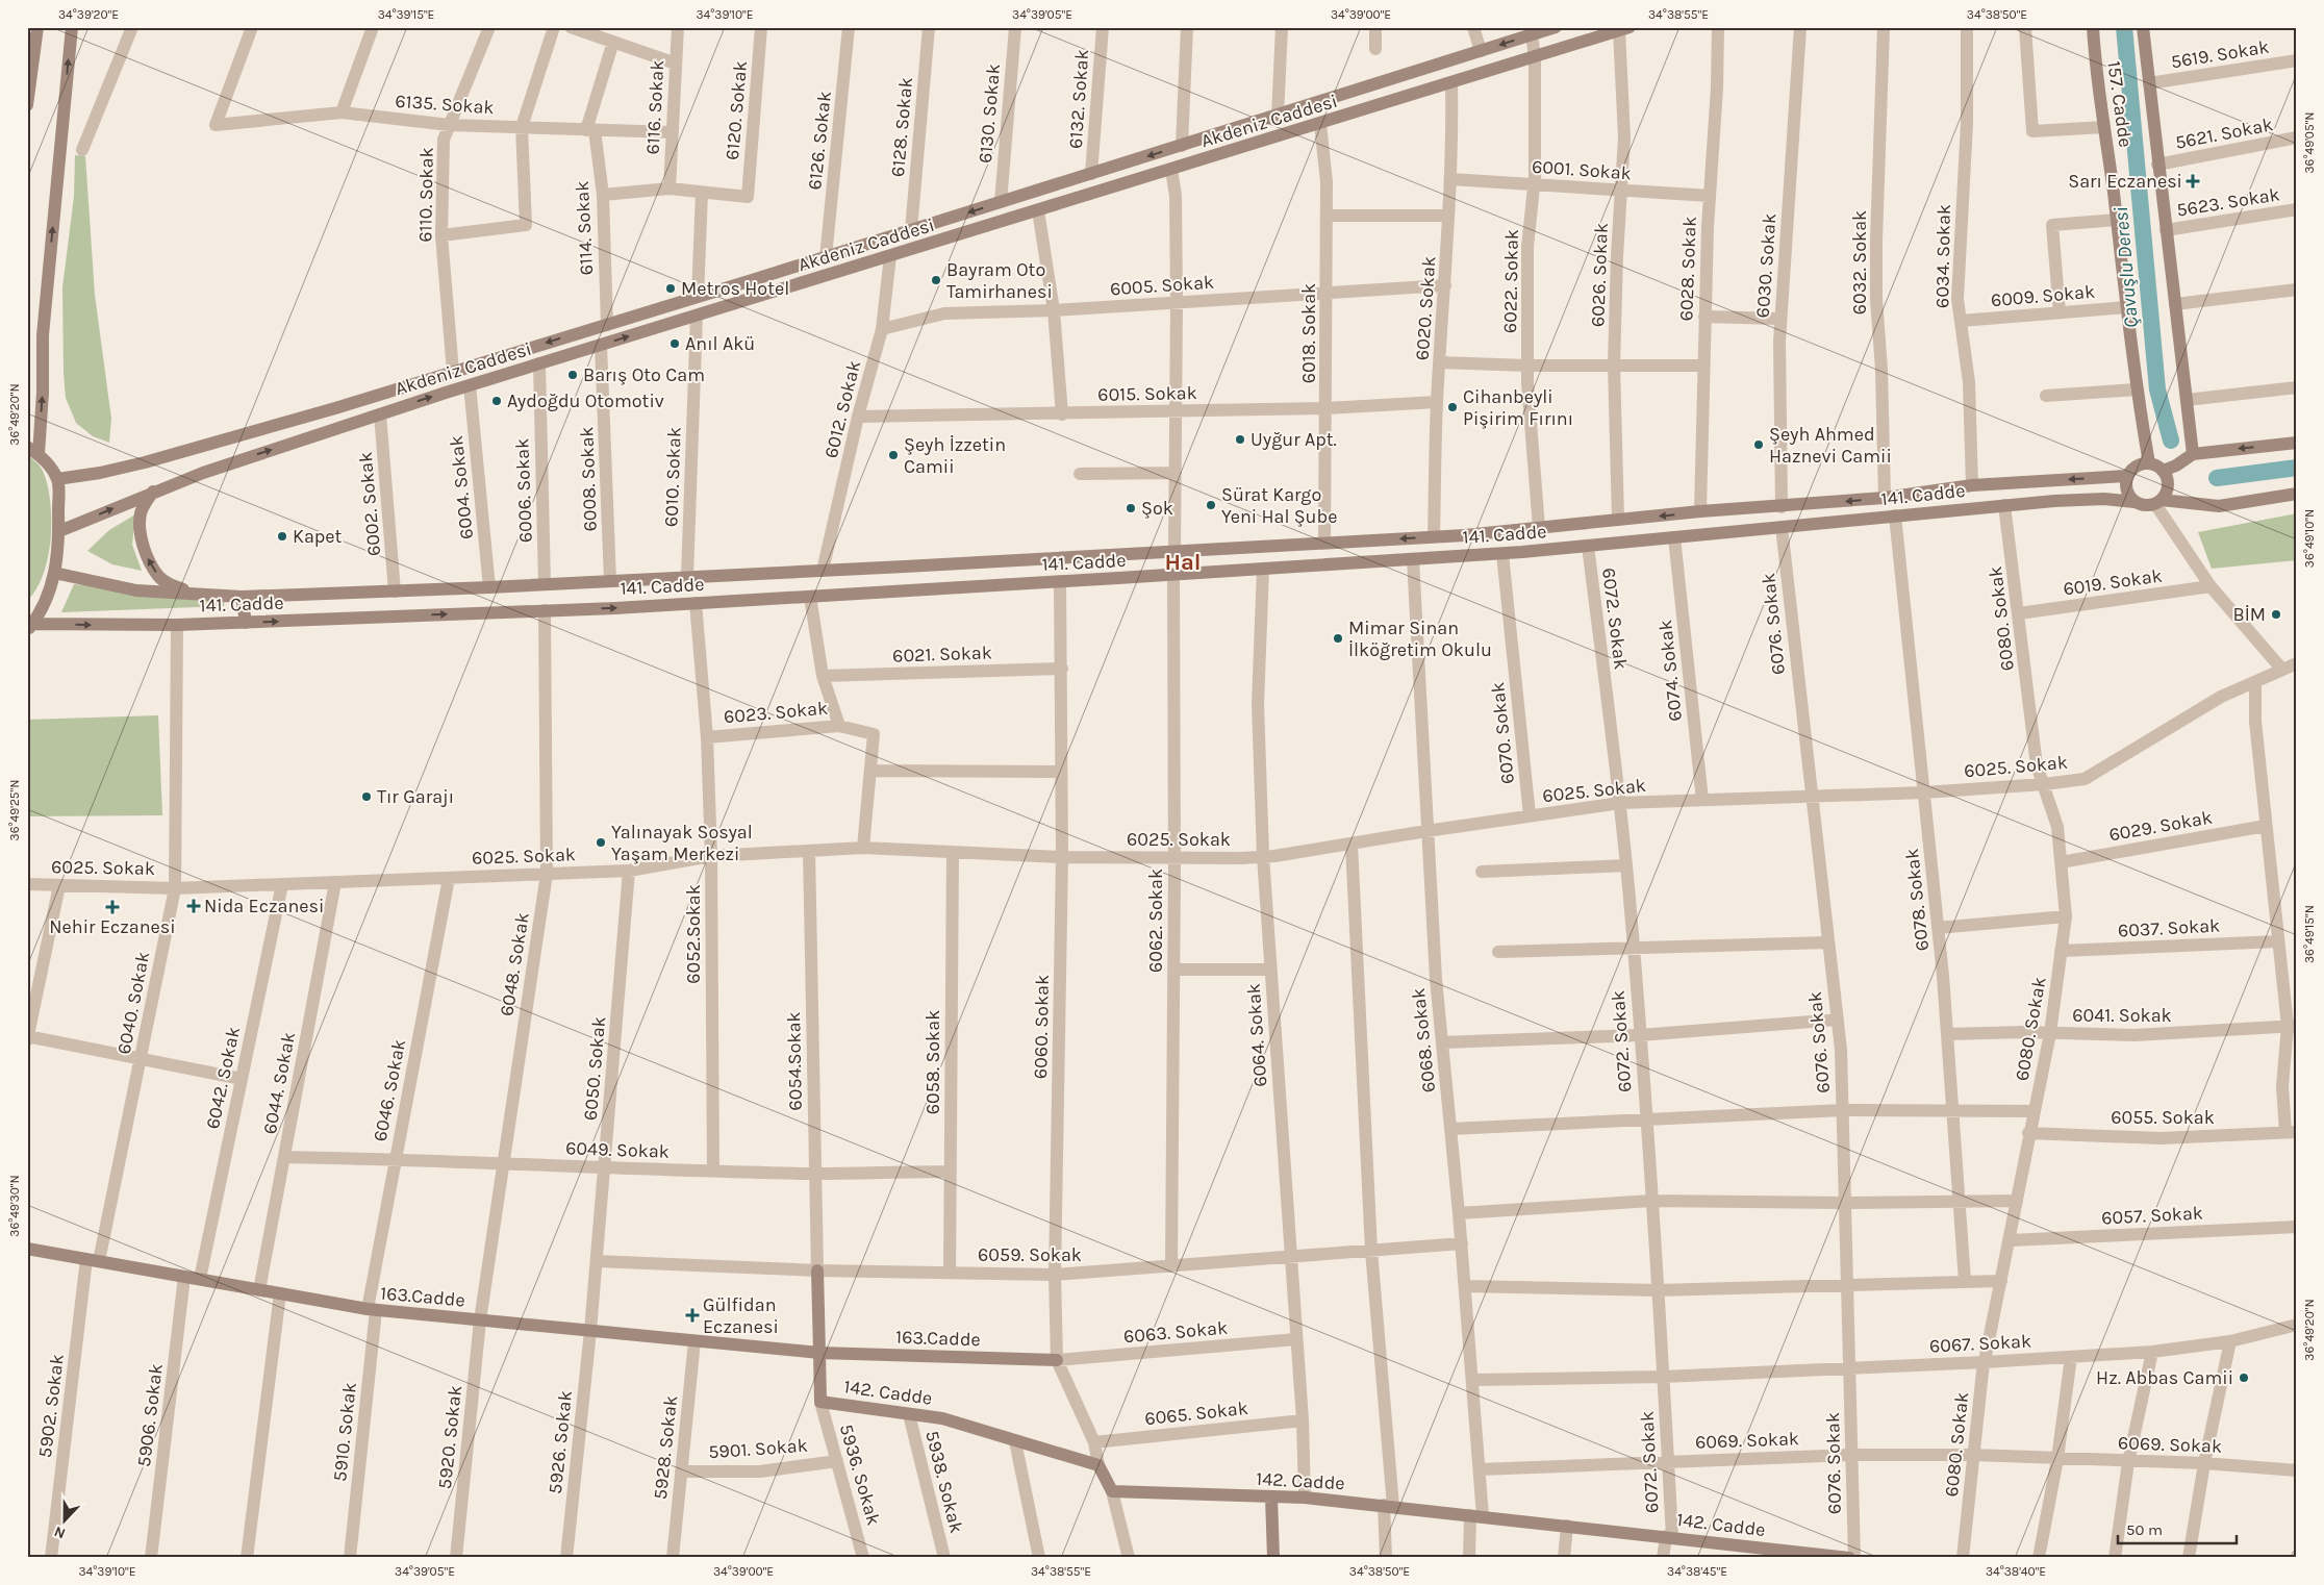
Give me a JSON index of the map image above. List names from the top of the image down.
{
  "streets": {
    "street": [
      "5619. Sokak",
      "6132. Sokak",
      "6135. Sokak",
      "157. Cadde",
      "6116. Sokak",
      "6120. Sokak",
      "6130. Sokak",
      "Akdeniz Caddesi",
      "6128. Sokak",
      "5621. Sokak",
      "6126. Sokak",
      "6001. Sokak",
      "6110. Sokak",
      "5623. Sokak",
      "6114. Sokak",
      "6034. Sokak",
      "6032. Sokak",
      "6030. Sokak",
      "6028. Sokak",
      "6026. Sokak",
      "6022. Sokak",
      "6005. Sokak",
      "6009. Sokak",
      "6020. Sokak",
      "6018. Sokak",
      "6015. Sokak",
      "6012. Sokak",
      "6010. Sokak",
      "6008. Sokak",
      "6004. Sokak",
      "6006. Sokak",
      "141. Cadde",
      "6002. Sokak",
      "6019. Sokak",
      "6072. Sokak",
      "6080. Sokak",
      "6076. Sokak",
      "6021. Sokak",
      "6074. Sokak",
      "6023. Sokak",
      "6070. Sokak",
      "6025. Sokak",
      "6029. Sokak",
      "6078. Sokak",
      "6062. Sokak",
      "6037. Sokak",
      "6052.Sokak",
      "6048. Sokak",
      "6040. Sokak",
      "6041. Sokak",
      "6060. Sokak",
      "6064. Sokak",
      "6068. Sokak",
      "6054.Sokak",
      "6058. Sokak",
      "6050. Sokak",
      "6042. Sokak",
      "6044. Sokak",
      "6046. Sokak",
      "6055. Sokak",
      "6049. Sokak",
      "6057. Sokak",
      "6059. Sokak",
      "163.Cadde",
      "6063. Sokak",
      "6067. Sokak",
      "142. Cadde",
      "5902. Sokak",
      "6065. Sokak",
      "5906. Sokak",
      "5910. Sokak",
      "5920. Sokak",
      "6069. Sokak",
      "5926. Sokak",
      "5928. Sokak",
      "5901. Sokak",
      "5936. Sokak",
      "5938. Sokak"
    ]
  },
  "crossings": [
    ["5619. Sokak", "157. Cadde"],
    ["6132. Sokak", "Akdeniz Caddesi"],
    ["6135. Sokak", "6116. Sokak"],
    ["6135. Sokak", "6110. Sokak"],
    ["6135. Sokak", "6114. Sokak"],
    ["157. Cadde", "5621. Sokak"],
    ["157. Cadde", "5623. Sokak"],
    ["157. Cadde", "6009. Sokak"],
    ["157. Cadde", "141. Cadde"],
    ["6130. Sokak", "Akdeniz Caddesi"],
    ["Akdeniz Caddesi", "6128. Sokak"],
    ["Akdeniz Caddesi", "6126. Sokak"],
    ["Akdeniz Caddesi", "6110. Sokak"],
    ["Akdeniz Caddesi", "6114. Sokak"],
    ["Akdeniz Caddesi", "6026. Sokak"],
    ["Akdeniz Caddesi", "6022. Sokak"],
    ["Akdeniz Caddesi", "6020. Sokak"],
    ["Akdeniz Caddesi", "6018. Sokak"],
    ["Akdeniz Caddesi", "6012. Sokak"],
    ["Akdeniz Caddesi", "6010. Sokak"],
    ["Akdeniz Caddesi", "6008. Sokak"],
    ["Akdeniz Caddesi", "6004. Sokak"],
    ["Akdeniz Caddesi", "6006. Sokak"],
    ["Akdeniz Caddesi", "6002. Sokak"],
    ["6001. Sokak", "6028. Sokak"],
    ["6001. Sokak", "6026. Sokak"],
    ["6001. Sokak", "6022. Sokak"],
    ["6001. Sokak", "6020. Sokak"],
    ["6034. Sokak", "6009. Sokak"],
    ["6034. Sokak", "141. Cadde"],
    ["6032. Sokak", "141. Cadde"],
    ["6030. Sokak", "141. Cadde"],
    ["6028. Sokak", "141. Cadde"],
    ["6026. Sokak", "141. Cadde"],
    ["6022. Sokak", "141. Cadde"],
    ["6005. Sokak", "6020. Sokak"],
    ["6005. Sokak", "6018. Sokak"],
    ["6005. Sokak", "6012. Sokak"],
    ["6020. Sokak", "6015. Sokak"],
    ["6020. Sokak", "141. Cadde"],
    ["6018. Sokak", "6015. Sokak"],
    ["6018. Sokak", "141. Cadde"],
    ["6015. Sokak", "6012. Sokak"],
    ["6012. Sokak", "141. Cadde"],
    ["6010. Sokak", "141. Cadde"],
    ["6008. Sokak", "141. Cadde"],
    ["6004. Sokak", "141. Cadde"],
    ["6006. Sokak", "141. Cadde"],
    ["141. Cadde", "6002. Sokak"],
    ["141. Cadde", "6072. Sokak"],
    ["141. Cadde", "6080. Sokak"],
    ["141. Cadde", "6076. Sokak"],
    ["141. Cadde", "6074. Sokak"],
    ["141. Cadde", "6070. Sokak"],
    ["141. Cadde", "6078. Sokak"],
    ["141. Cadde", "6062. Sokak"],
    ["141. Cadde", "6052.Sokak"],
    ["141. Cadde", "6048. Sokak"],
    ["141. Cadde", "6040. Sokak"],
    ["141. Cadde", "6060. Sokak"],
    ["141. Cadde", "6064. Sokak"],
    ["141. Cadde", "6068. Sokak"],
    ["6019. Sokak", "6080. Sokak"],
    ["6072. Sokak", "6025. Sokak"],
    ["6072. Sokak", "6067. Sokak"],
    ["6072. Sokak", "142. Cadde"],
    ["6072. Sokak", "6069. Sokak"],
    ["6080. Sokak", "6025. Sokak"],
    ["6080. Sokak", "6029. Sokak"],
    ["6080. Sokak", "6037. Sokak"],
    ["6080. Sokak", "6041. Sokak"],
    ["6080. Sokak", "6055. Sokak"],
    ["6080. Sokak", "6057. Sokak"],
    ["6080. Sokak", "6067. Sokak"],
    ["6080. Sokak", "6069. Sokak"],
    ["6076. Sokak", "6025. Sokak"],
    ["6076. Sokak", "6067. Sokak"],
    ["6076. Sokak", "6069. Sokak"],
    ["6021. Sokak", "6060. Sokak"],
    ["6074. Sokak", "6025. Sokak"],
    ["6023. Sokak", "6025. Sokak"],
    ["6023. Sokak", "6052.Sokak"],
    ["6070. Sokak", "6025. Sokak"],
    ["6025. Sokak", "6078. Sokak"],
    ["6025. Sokak", "6062. Sokak"],
    ["6025. Sokak", "6052.Sokak"],
    ["6025. Sokak", "6048. Sokak"],
    ["6025. Sokak", "6040. Sokak"],
    ["6025. Sokak", "6060. Sokak"],
    ["6025. Sokak", "6064. Sokak"],
    ["6025. Sokak", "6068. Sokak"],
    ["6025. Sokak", "6054.Sokak"],
    ["6025. Sokak", "6058. Sokak"],
    ["6025. Sokak", "6050. Sokak"],
    ["6025. Sokak", "6042. Sokak"],
    ["6025. Sokak", "6044. Sokak"],
    ["6025. Sokak", "6046. Sokak"],
    ["6078. Sokak", "6041. Sokak"],
    ["6062. Sokak", "6059. Sokak"],
    ["6052.Sokak", "6049. Sokak"],
    ["6048. Sokak", "6049. Sokak"],
    ["6048. Sokak", "163.Cadde"],
    ["6048. Sokak", "5920. Sokak"],
    ["6040. Sokak", "163.Cadde"],
    ["6040. Sokak", "5902. Sokak"],
    ["6060. Sokak", "6059. Sokak"],
    ["6060. Sokak", "163.Cadde"],
    ["6060. Sokak", "6063. Sokak"],
    ["6060. Sokak", "142. Cadde"],
    ["6060. Sokak", "6065. Sokak"],
    ["6064. Sokak", "6059. Sokak"],
    ["6064. Sokak", "6063. Sokak"],
    ["6064. Sokak", "142. Cadde"],
    ["6064. Sokak", "6065. Sokak"],
    ["6068. Sokak", "6059. Sokak"],
    ["6068. Sokak", "6067. Sokak"],
    ["6068. Sokak", "142. Cadde"],
    ["6068. Sokak", "6069. Sokak"],
    ["6054.Sokak", "6049. Sokak"],
    ["6054.Sokak", "6059. Sokak"],
    ["6058. Sokak", "6049. Sokak"],
    ["6058. Sokak", "6059. Sokak"],
    ["6050. Sokak", "6049. Sokak"],
    ["6050. Sokak", "6059. Sokak"],
    ["6050. Sokak", "163.Cadde"],
    ["6050. Sokak", "5926. Sokak"],
    ["6042. Sokak", "163.Cadde"],
    ["6044. Sokak", "6049. Sokak"],
    ["6044. Sokak", "163.Cadde"],
    ["6046. Sokak", "6049. Sokak"],
    ["6046. Sokak", "163.Cadde"],
    ["6046. Sokak", "5910. Sokak"],
    ["163.Cadde", "6063. Sokak"],
    ["163.Cadde", "142. Cadde"],
    ["163.Cadde", "5902. Sokak"],
    ["163.Cadde", "5906. Sokak"],
    ["163.Cadde", "5910. Sokak"],
    ["163.Cadde", "5920. Sokak"],
    ["163.Cadde", "5926. Sokak"],
    ["163.Cadde", "5928. Sokak"],
    ["142. Cadde", "5936. Sokak"],
    ["142. Cadde", "5938. Sokak"],
    ["5928. Sokak", "5901. Sokak"],
    ["5901. Sokak", "5936. Sokak"]
  ],
  "districts": ["Hal"],
  "water": ["Çavuşlu Deresi"],
  "places": {
    "health": [
      "Sarı Eczanesi",
      "Nida Eczanesi",
      "Nehir Eczanesi",
      "Gülfidan Eczanesi"
    ],
    "other": [
      "Bayram Oto Tamirhanesi",
      "Metros Hotel",
      "Anıl Akü",
      "Barış Oto Cam",
      "Aydoğdu Otomotiv",
      "Cihanbeyli Pişirim Fırını",
      "Uyğur Apt.",
      "Şeyh Ahmed Haznevi Camii",
      "Şeyh İzzetin Camii",
      "Sürat Kargo Yeni Hal Şube",
      "Şok",
      "Kapet",
      "BİM",
      "Mimar Sinan İlköğretim Okulu",
      "Tır Garajı",
      "Yalınayak Sosyal Yaşam Merkezi",
      "Hz. Abbas Camii"
    ]
  },
  "scale_bar": "50 m",
  "north": "bottom",
  "coordinates": [
    "34°39'20\"E",
    "34°39'15\"E",
    "34°39'10\"E",
    "34°39'05\"E",
    "34°39'00\"E",
    "34°38'55\"E",
    "34°38'50\"E",
    "36°49'05\"N",
    "36°49'20\"N",
    "36°49'10\"N",
    "36°49'25\"N",
    "36°49'15\"N",
    "36°49'30\"N",
    "34°38'45\"E",
    "34°38'40\"E"
  ]
}
